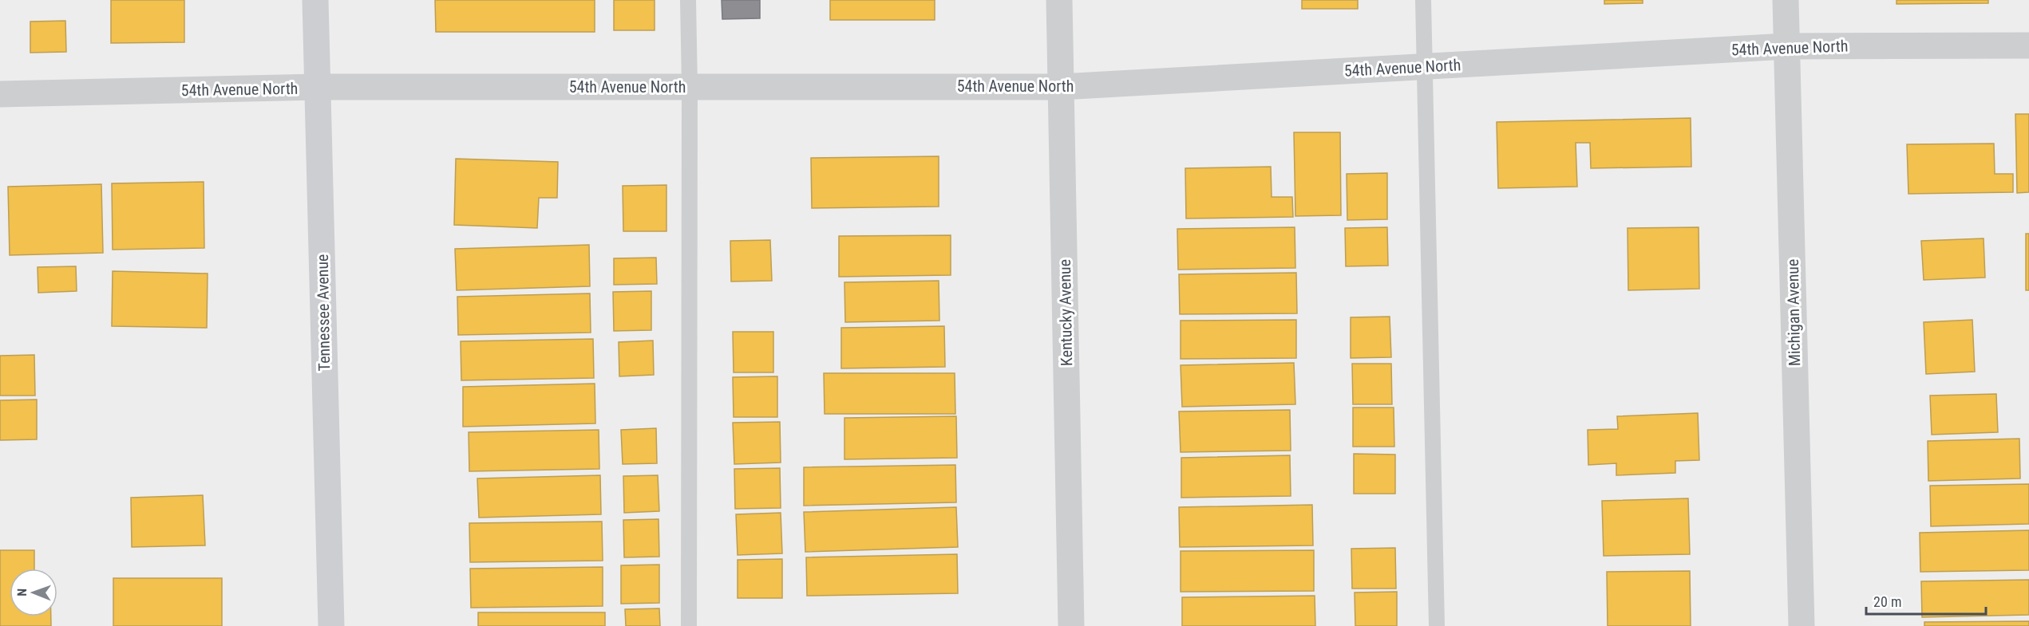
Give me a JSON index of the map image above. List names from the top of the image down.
{
  "streets": {
    "street": [
      "54th Avenue North",
      "Tennessee Avenue",
      "Kentucky Avenue",
      "Michigan Avenue"
    ]
  },
  "crossings": [
    ["54th Avenue North", "Tennessee Avenue"],
    ["54th Avenue North", "Kentucky Avenue"],
    ["54th Avenue North", "Michigan Avenue"]
  ],
  "scale_bar": "20 m",
  "north": "left"
}
